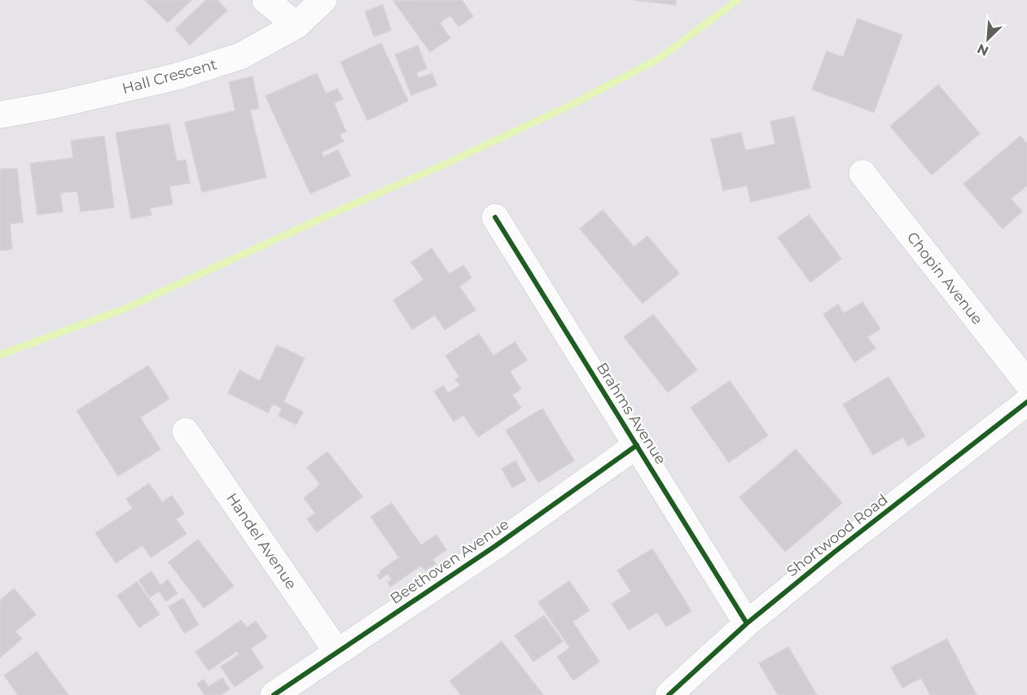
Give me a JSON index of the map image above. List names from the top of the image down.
{
  "streets": {
    "street": [
      "Hall Crescent",
      "Chopin Avenue",
      "Brahms Avenue",
      "Shortwood Road",
      "Handel Avenue",
      "Beethoven Avenue"
    ]
  },
  "crossings": [
    ["Brahms Avenue", "Shortwood Road"],
    ["Brahms Avenue", "Beethoven Avenue"],
    ["Handel Avenue", "Beethoven Avenue"]
  ],
  "north": "bottom left"
}
